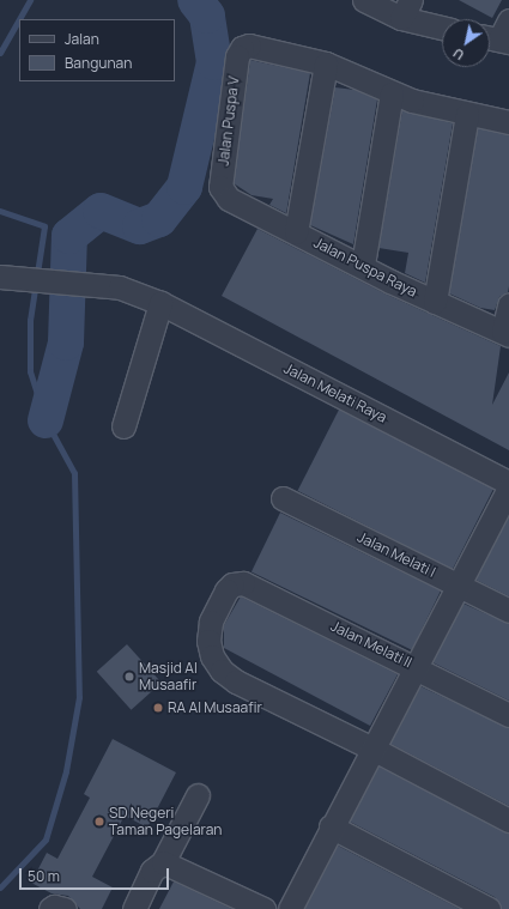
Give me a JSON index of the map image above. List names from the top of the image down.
{
  "streets": {
    "street": [
      "Jalan Puspa V",
      "Jalan Puspa Raya",
      "Jalan Melati Raya",
      "Jalan Melati I",
      "Jalan Melati II"
    ]
  },
  "crossings": [
    ["Jalan Puspa V", "Jalan Puspa Raya"]
  ],
  "places": ["Masjid Al Musaafir", "RA Al Musaafir", "SD Negeri Taman Pagelaran"],
  "legend": ["Jalan", "Bangunan"],
  "scale_bar": "50 m",
  "north": "bottom left"
}
